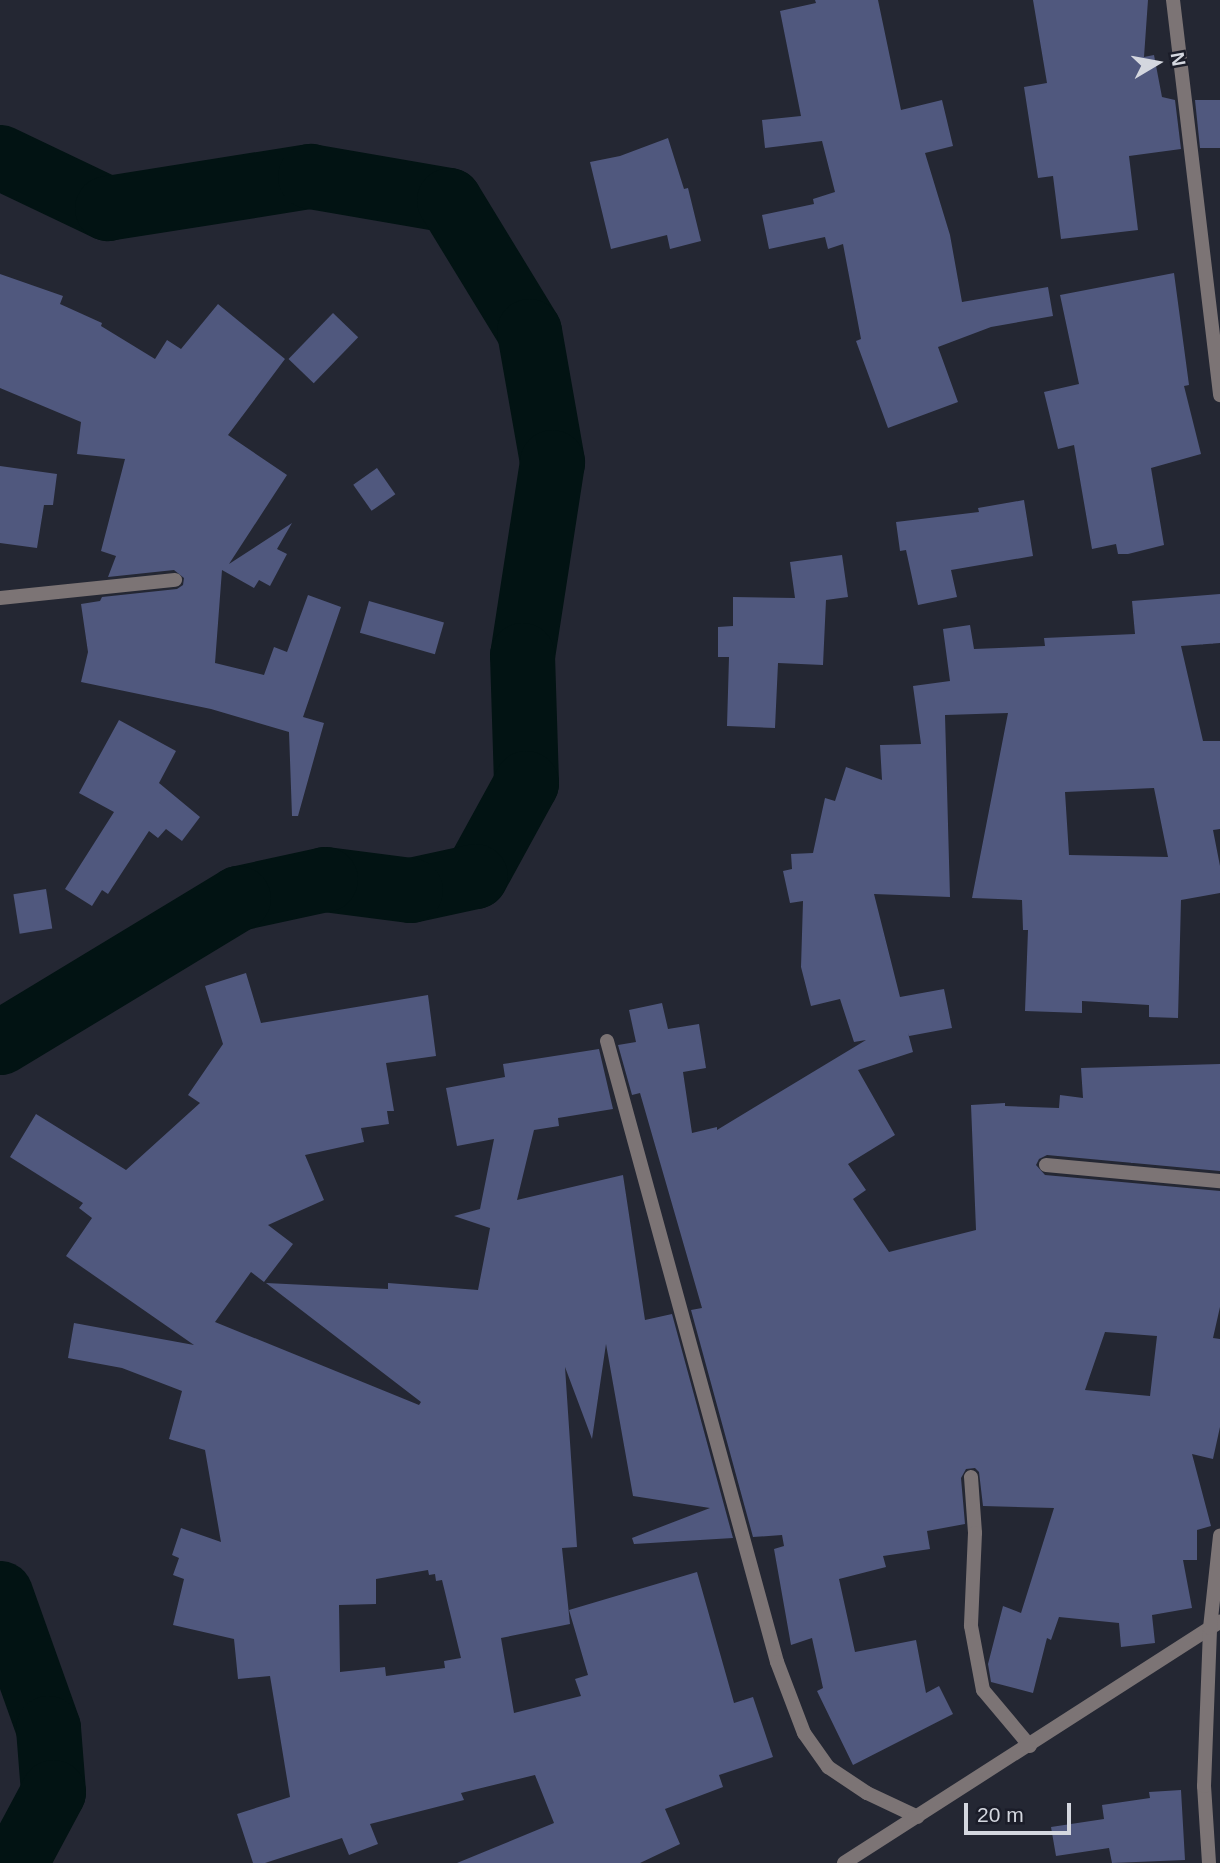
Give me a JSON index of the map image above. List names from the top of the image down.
{
  "scale_bar": "20 m",
  "north": "right"
}
